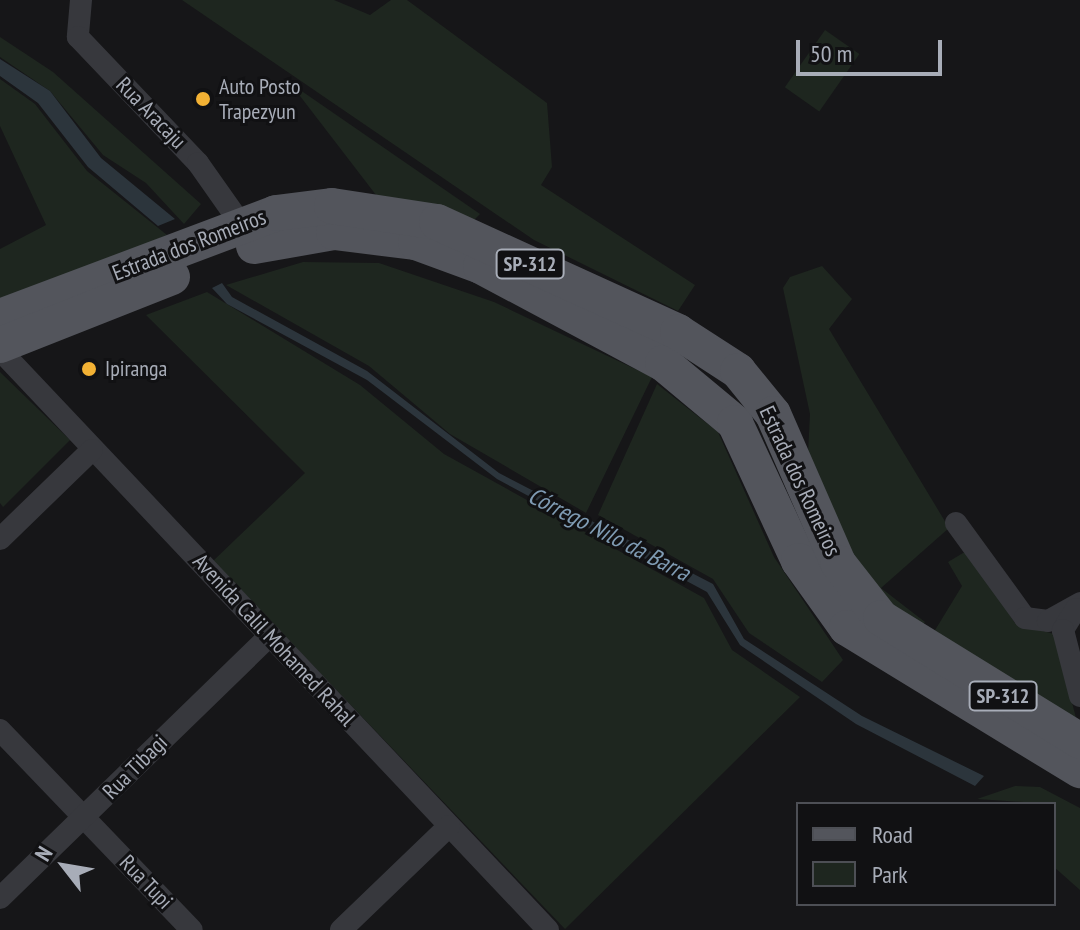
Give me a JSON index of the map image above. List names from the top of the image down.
{
  "streets": {
    "main road": ["Estrada dos Romeiros", "SP-312"],
    "street": [
      "Rua Aracaju",
      "Avenida Calil Mohamed Rahal",
      "Rua Tibagi",
      "Rua Tupi"
    ]
  },
  "crossings": [
    ["Rua Aracaju", "Estrada dos Romeiros"],
    ["Estrada dos Romeiros", "Avenida Calil Mohamed Rahal"],
    ["Avenida Calil Mohamed Rahal", "Rua Tibagi"],
    ["Rua Tibagi", "Rua Tupi"]
  ],
  "water": ["Córrego Nilo da Barra"],
  "places": ["Auto Posto Trapezyun", "Ipiranga"],
  "legend": ["Road", "Park"],
  "scale_bar": "50 m",
  "north": "top left"
}
